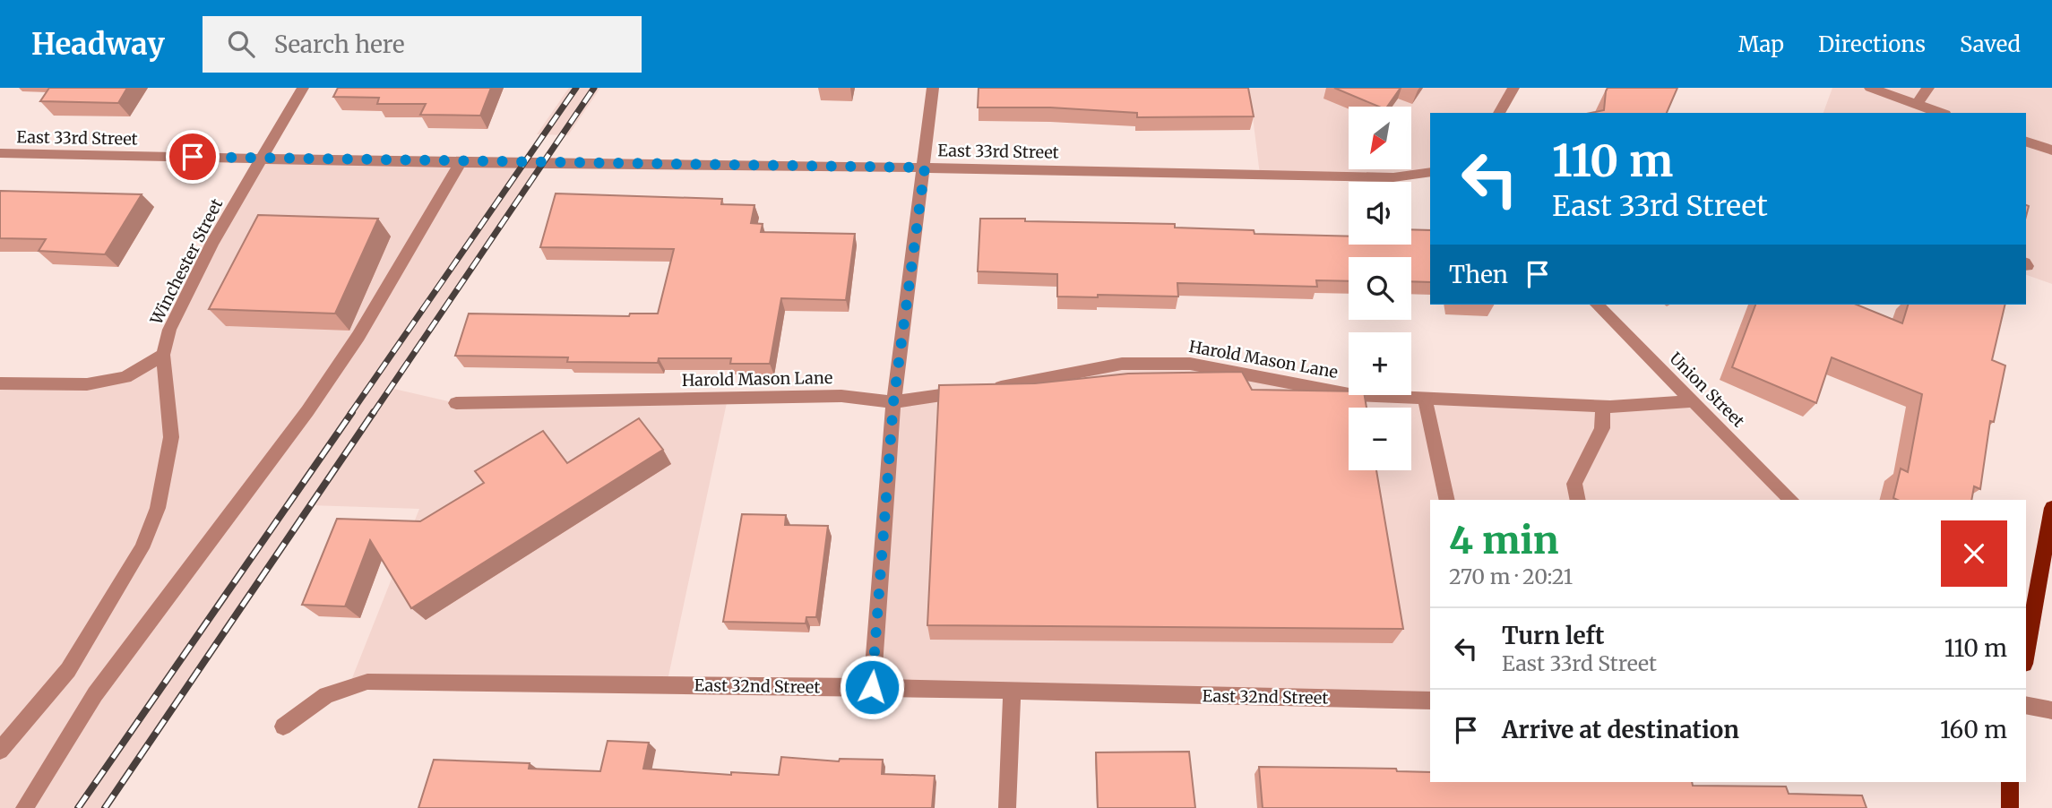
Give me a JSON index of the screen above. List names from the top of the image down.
{
  "streets": {
    "street": [
      "East 33rd Street",
      "Winchester Street",
      "Harold Mason Lane",
      "Union Street",
      "East 32nd Street"
    ]
  },
  "crossings": [
    ["East 33rd Street", "Winchester Street"],
    ["Harold Mason Lane", "Union Street"]
  ],
  "north": "bottom left",
  "page": {
    "header": "Headway",
    "search": "Search here",
    "nav": ["Map", "Directions", "Saved"],
    "map_buttons": ["+", "−"],
    "turn": ["110 m", "East 33rd Street"],
    "then": "Then",
    "heading": ["4 min", "270 m · 20:21"],
    "list": [
      {
        "name": "Turn left",
        "note": "East 33rd Street",
        "value": "110 m"
      },
      {
        "name": "Arrive at destination",
        "value": "160 m"
      }
    ]
  }
}
